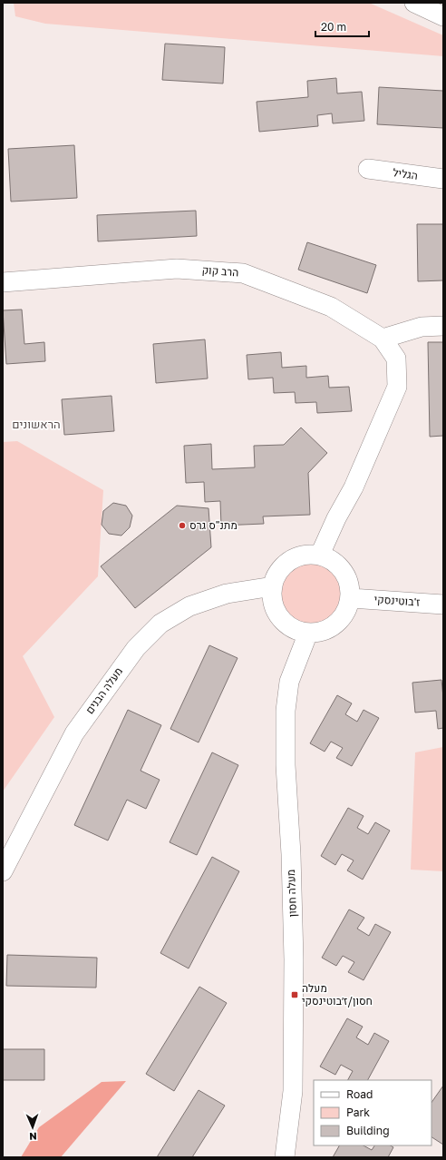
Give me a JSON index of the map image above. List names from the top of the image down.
{
  "streets": {
    "street": [
      "הגליל",
      "הרב קוק",
      "ז'בוטינסקי",
      "מעלה הבנים",
      "מעלה חסון"
    ]
  },
  "crossings": [
    ["ז'בוטינסקי", "מעלה הבנים"],
    ["ז'בוטינסקי", "מעלה חסון"],
    ["מעלה הבנים", "מעלה חסון"]
  ],
  "districts": ["הראשונים"],
  "places": {
    "other": ["מתנ\"ס גרס"],
    "transit": ["מעלה חסון/ז׳בוטינסקי"]
  },
  "legend": ["Road", "Park", "Building"],
  "scale_bar": "20 m",
  "north": "bottom"
}
